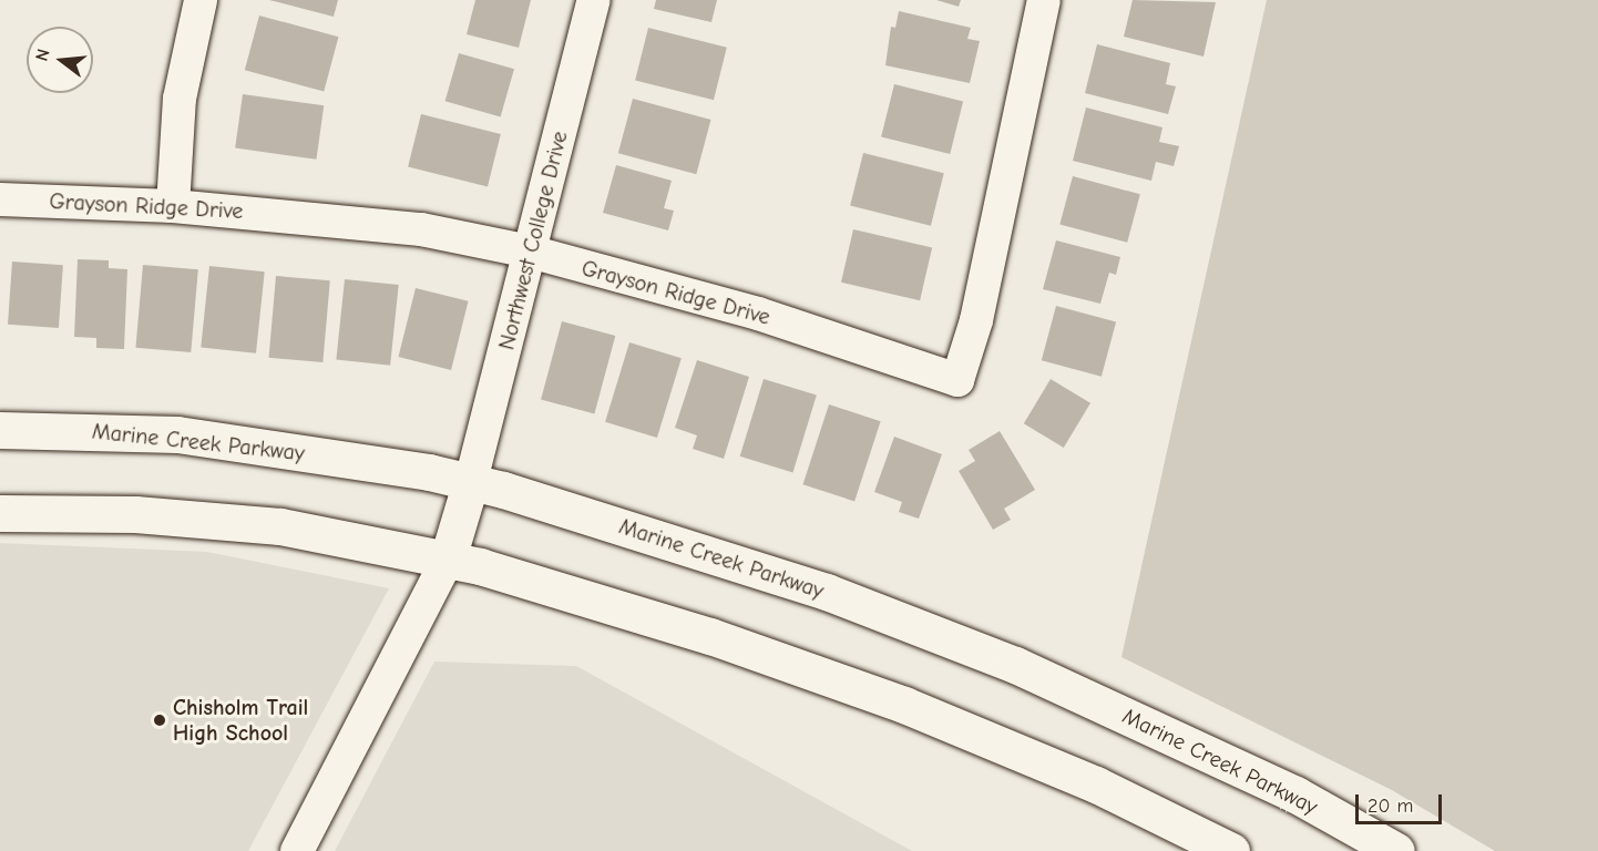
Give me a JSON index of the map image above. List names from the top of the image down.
{
  "streets": {
    "main road": ["Marine Creek Parkway"],
    "street": ["Grayson Ridge Drive", "Northwest College Drive"]
  },
  "crossings": [
    ["Grayson Ridge Drive", "Northwest College Drive"],
    ["Northwest College Drive", "Marine Creek Parkway"]
  ],
  "places": ["Chisholm Trail High School"],
  "scale_bar": "20 m",
  "north": "left"
}
